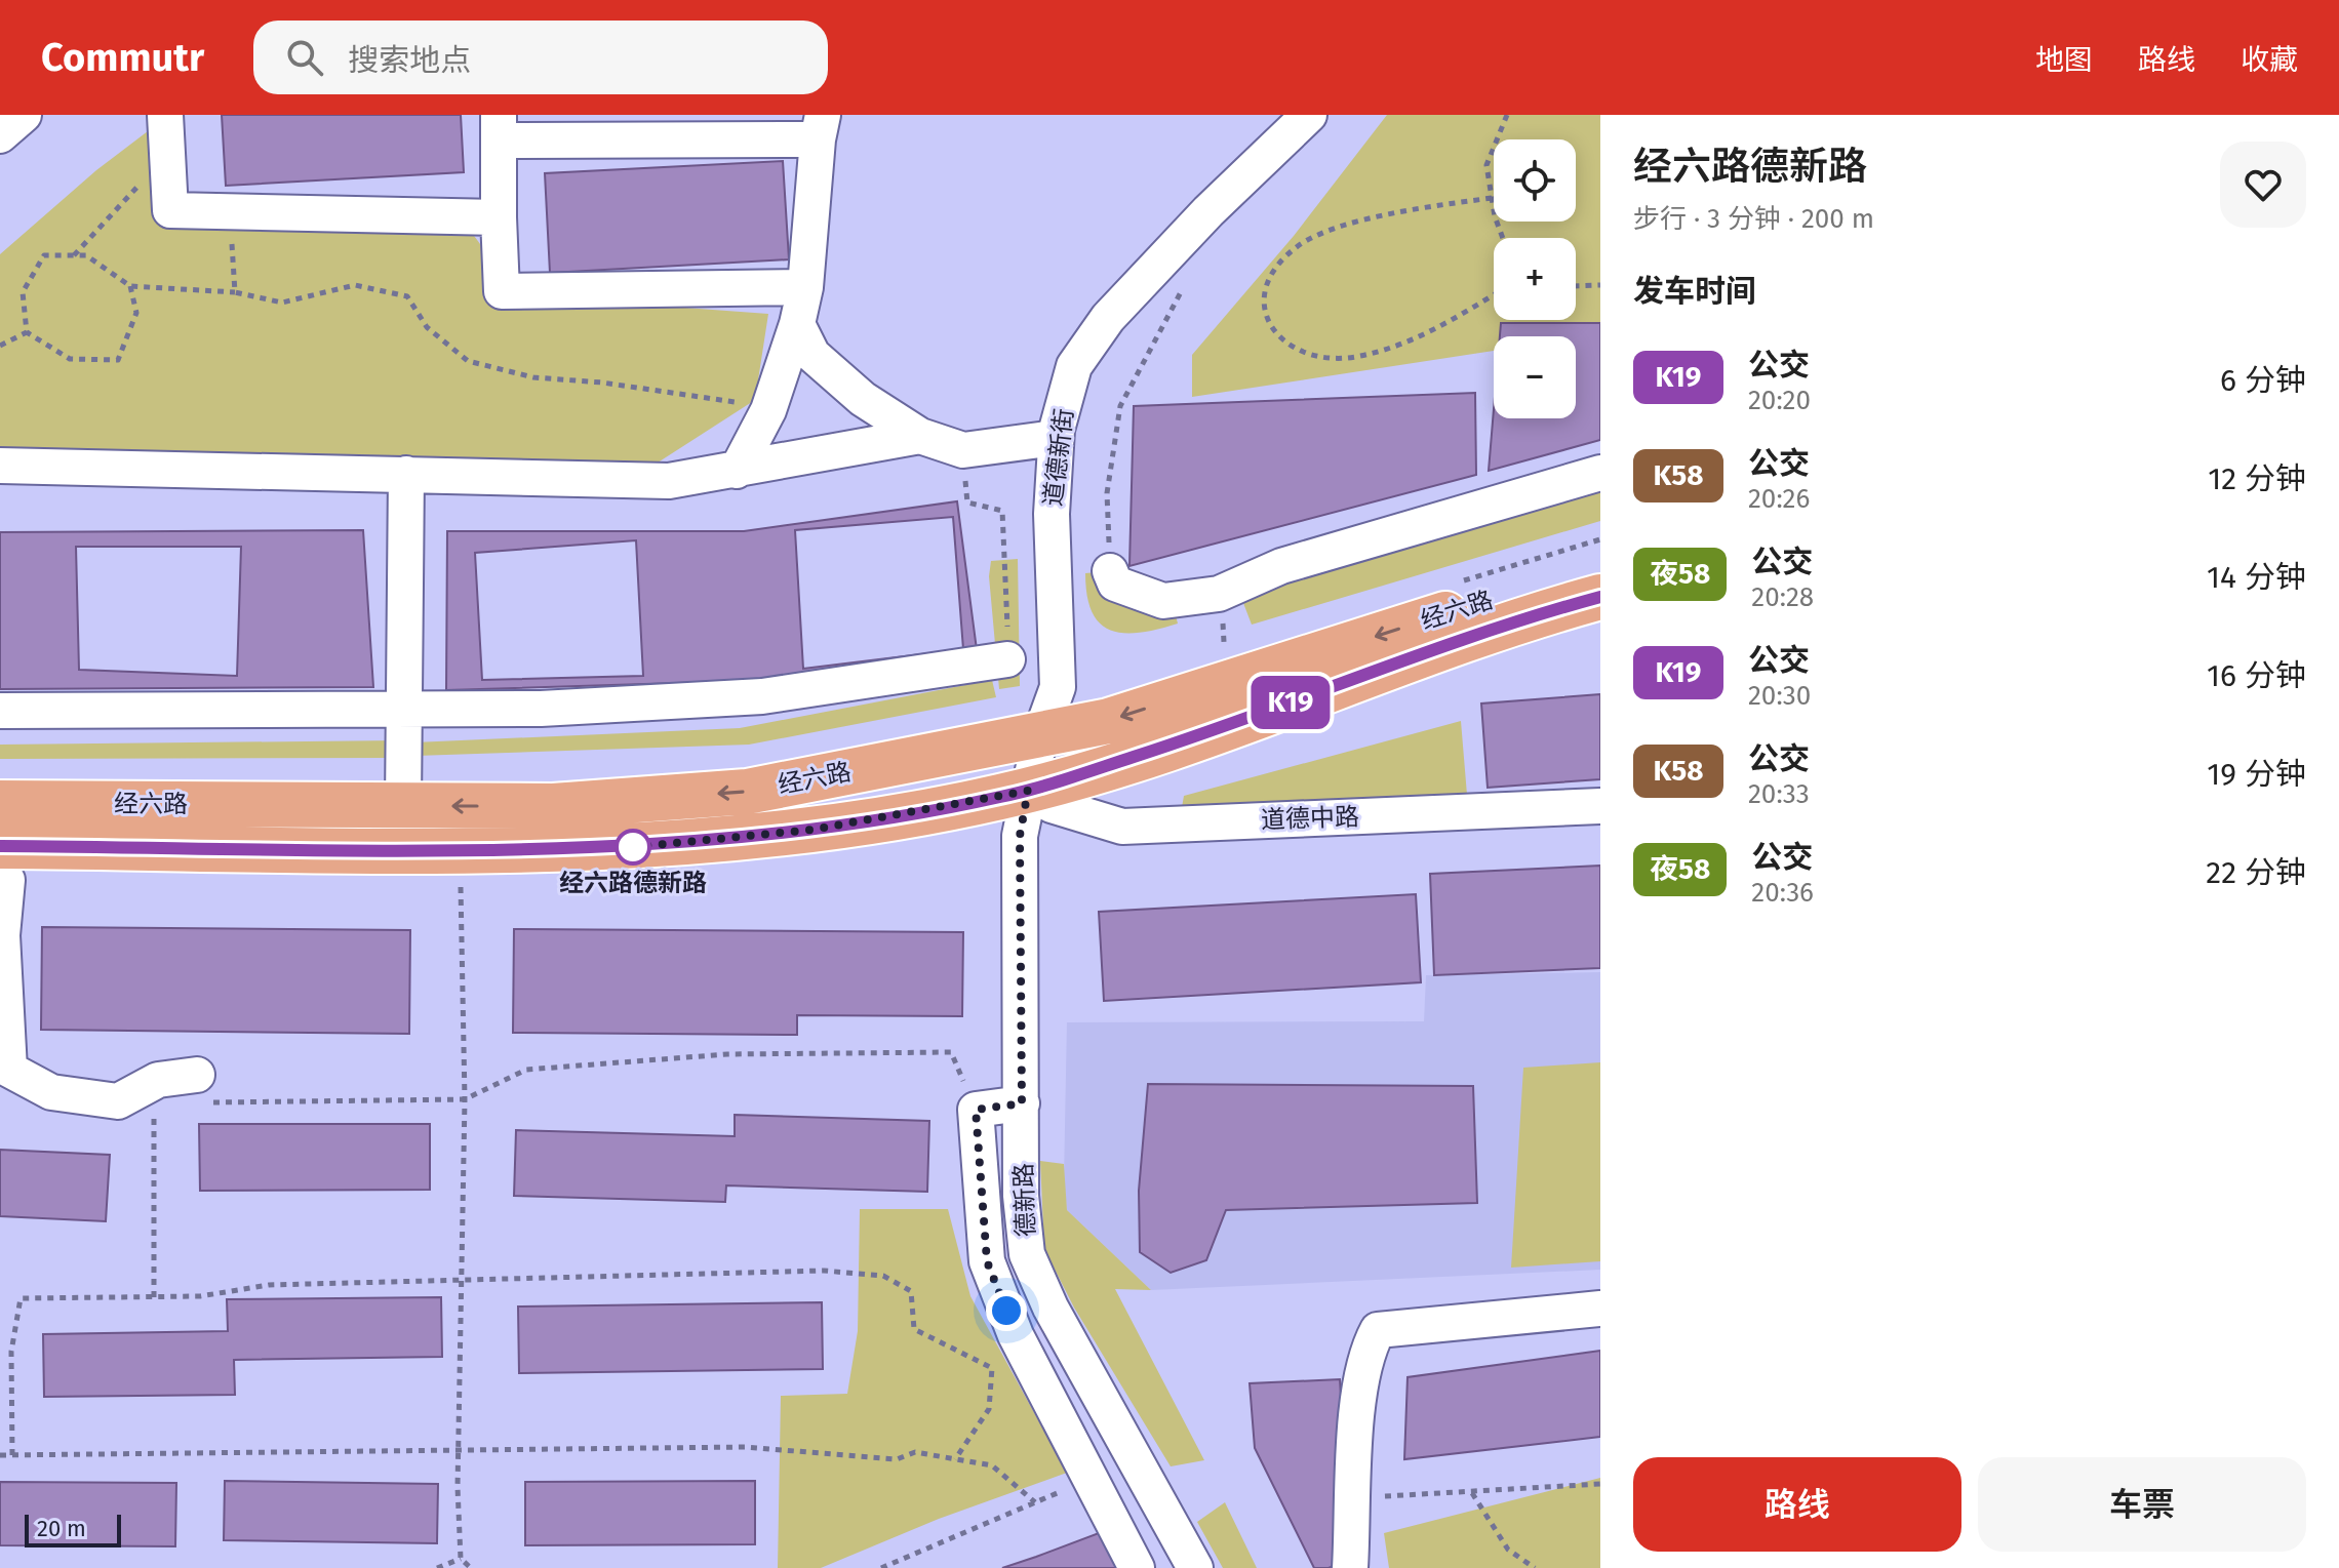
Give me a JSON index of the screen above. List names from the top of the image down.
{
  "streets": {
    "main road": ["经六路"],
    "street": ["道德新街", "道德中路", "德新路"]
  },
  "crossings": [
    ["道德新街", "经六路"],
    ["道德新街", "道德中路"],
    ["道德新街", "德新路"],
    ["经六路", "道德中路"],
    ["经六路", "德新路"],
    ["道德中路", "德新路"]
  ],
  "places": ["经六路德新路"],
  "lines": ["bus line K19"],
  "scale_bar": "20 m",
  "page": {
    "header": "Commutr",
    "search": "搜索地点",
    "nav": ["地图", "路线", "收藏"],
    "on_map": "K19",
    "heading": [
      ["经六路德新路", "步行 · 3 分钟 · 200 m"],
      "发车时间"
    ],
    "map_buttons": ["+", "−"],
    "list": [
      {
        "mark": "K19",
        "name": "公交",
        "note": "20:20",
        "value": "6 分钟"
      },
      {
        "mark": "K58",
        "name": "公交",
        "note": "20:26",
        "value": "12 分钟"
      },
      {
        "mark": "夜58",
        "name": "公交",
        "note": "20:28",
        "value": "14 分钟"
      },
      {
        "mark": "K19",
        "name": "公交",
        "note": "20:30",
        "value": "16 分钟"
      },
      {
        "mark": "K58",
        "name": "公交",
        "note": "20:33",
        "value": "19 分钟"
      },
      {
        "mark": "夜58",
        "name": "公交",
        "note": "20:36",
        "value": "22 分钟"
      }
    ],
    "buttons": ["路线", "车票"],
    "scale": "20 m"
  }
}
